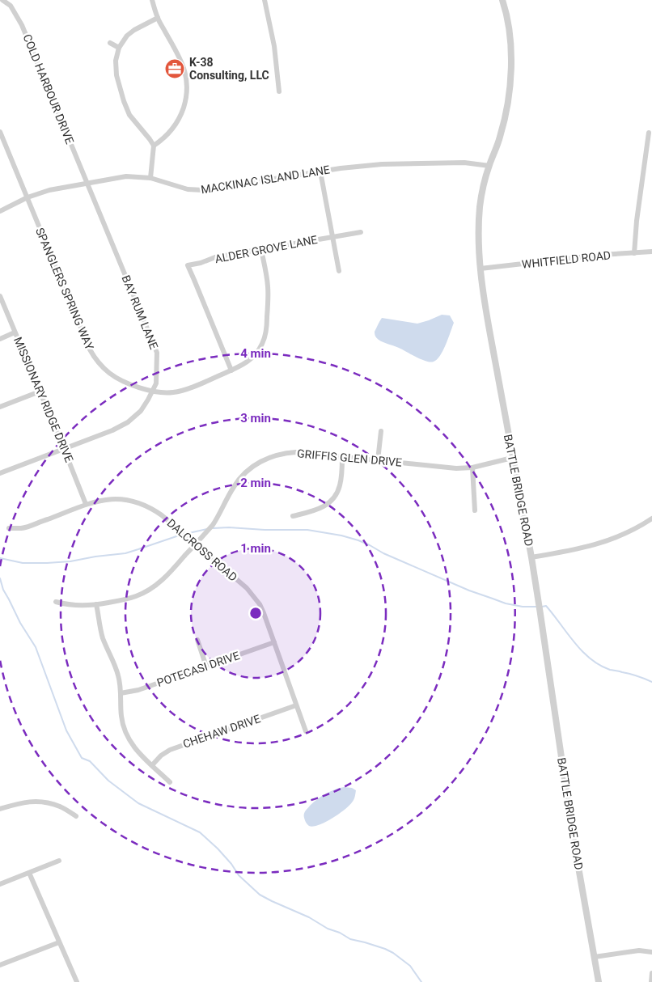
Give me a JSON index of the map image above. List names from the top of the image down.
{
  "streets": {
    "street": [
      "COLD HARBOUR DRIVE",
      "MACKINAC ISLAND LANE",
      "ALDER GROVE LANE",
      "WHITFIELD ROAD",
      "SPANGLERS SPRING WAY",
      "BAY RUM LANE",
      "MISSIONARY RIDGE DRIVE",
      "GRIFFIS GLEN DRIVE",
      "BATTLE BRIDGE ROAD",
      "DALCROSS ROAD",
      "POTECASI DRIVE",
      "CHEHAW DRIVE"
    ]
  },
  "crossings": [
    ["COLD HARBOUR DRIVE", "MACKINAC ISLAND LANE"],
    ["COLD HARBOUR DRIVE", "BAY RUM LANE"],
    ["MACKINAC ISLAND LANE", "SPANGLERS SPRING WAY"],
    ["MACKINAC ISLAND LANE", "BAY RUM LANE"],
    ["MACKINAC ISLAND LANE", "BATTLE BRIDGE ROAD"],
    ["ALDER GROVE LANE", "SPANGLERS SPRING WAY"],
    ["WHITFIELD ROAD", "BATTLE BRIDGE ROAD"],
    ["SPANGLERS SPRING WAY", "BAY RUM LANE"],
    ["BAY RUM LANE", "MISSIONARY RIDGE DRIVE"],
    ["MISSIONARY RIDGE DRIVE", "DALCROSS ROAD"],
    ["GRIFFIS GLEN DRIVE", "BATTLE BRIDGE ROAD"],
    ["GRIFFIS GLEN DRIVE", "DALCROSS ROAD"],
    ["DALCROSS ROAD", "POTECASI DRIVE"],
    ["DALCROSS ROAD", "CHEHAW DRIVE"]
  ],
  "places": {
    "office": ["K-38 Consulting, LLC"]
  },
  "rings": [
    "4 min",
    "3 min",
    "2 min",
    "1 min"
  ]
}
